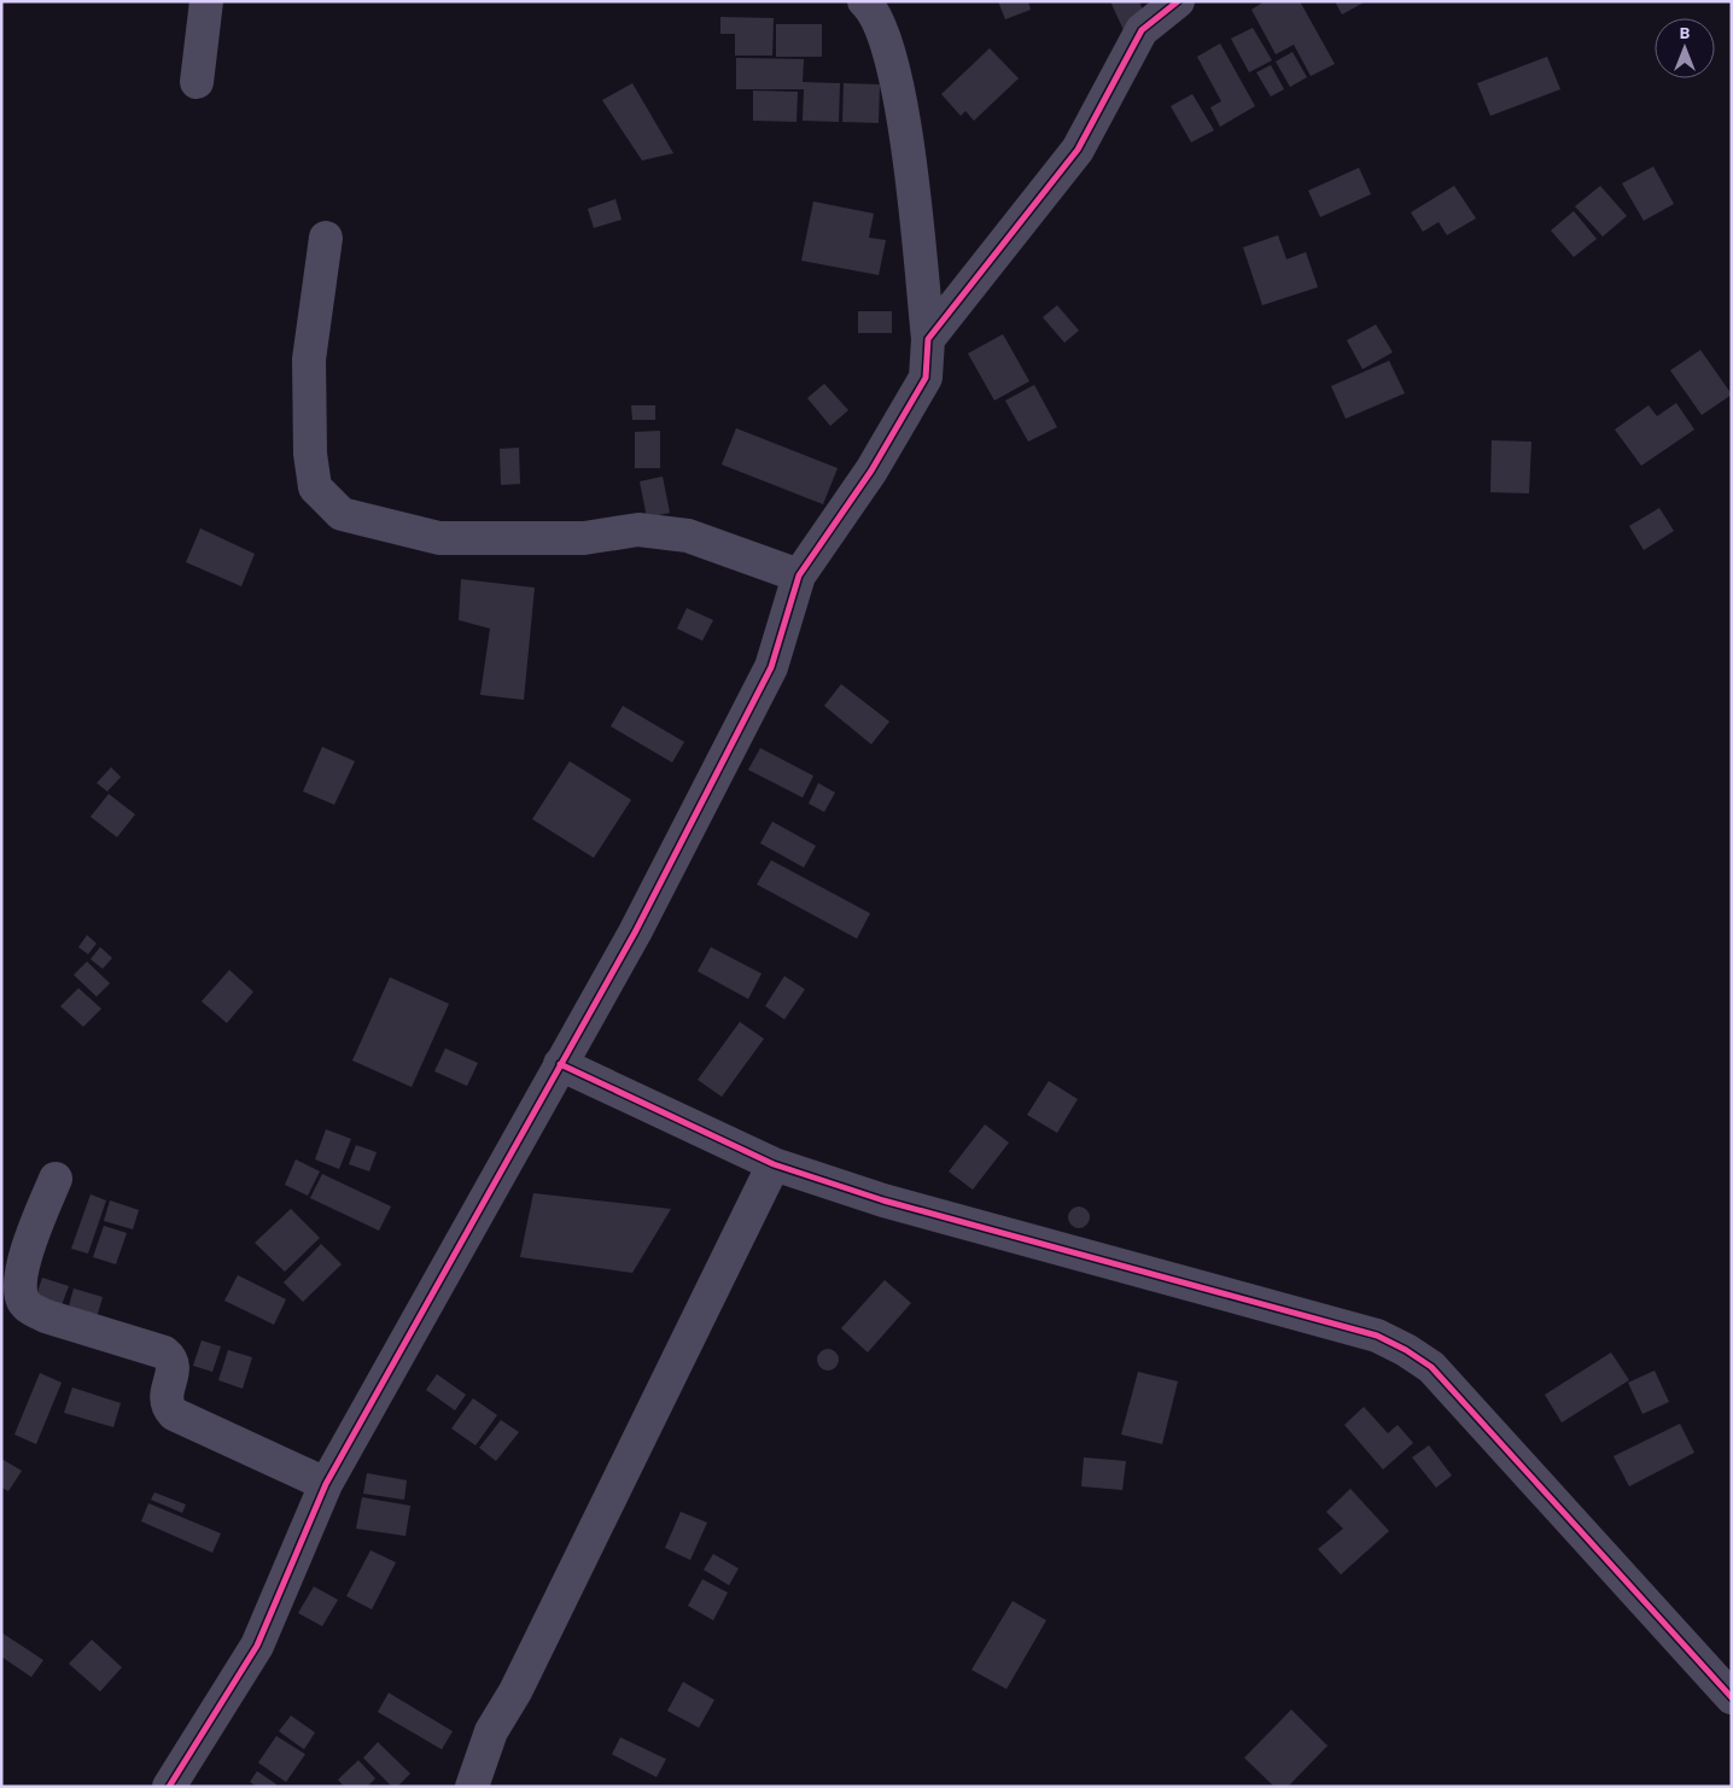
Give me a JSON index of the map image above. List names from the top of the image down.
{
  "north": "top"
}
